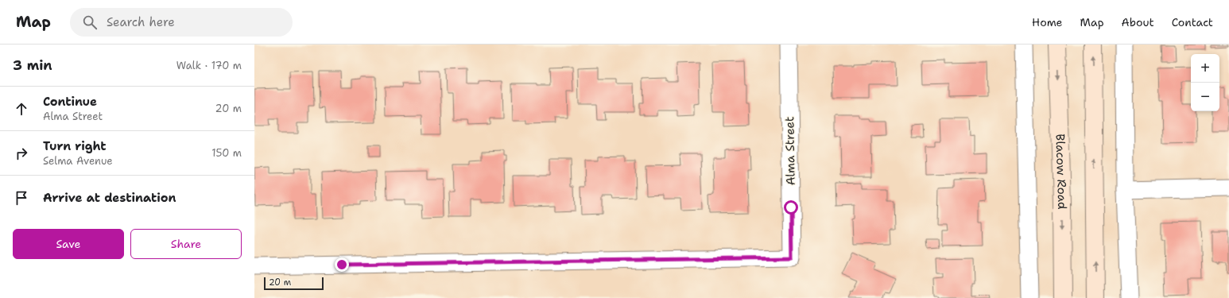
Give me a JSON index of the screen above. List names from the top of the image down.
{
  "streets": {
    "main road": ["Blacow Road"],
    "street": ["Alma Street"]
  },
  "scale_bar": "20 m",
  "page": {
    "header": "Map",
    "search": "Search here",
    "nav": [
      "Home",
      "Map",
      "About",
      "Contact"
    ],
    "heading": ["3 min", "Walk · 170 m"],
    "map_buttons": ["+", "−"],
    "list": [
      ["Continue", "Alma Street", "20 m"],
      ["Turn right", "Selma Avenue", "150 m"],
      "Arrive at destination"
    ],
    "buttons": ["Save", "Share"],
    "scale": "20 m"
  }
}
